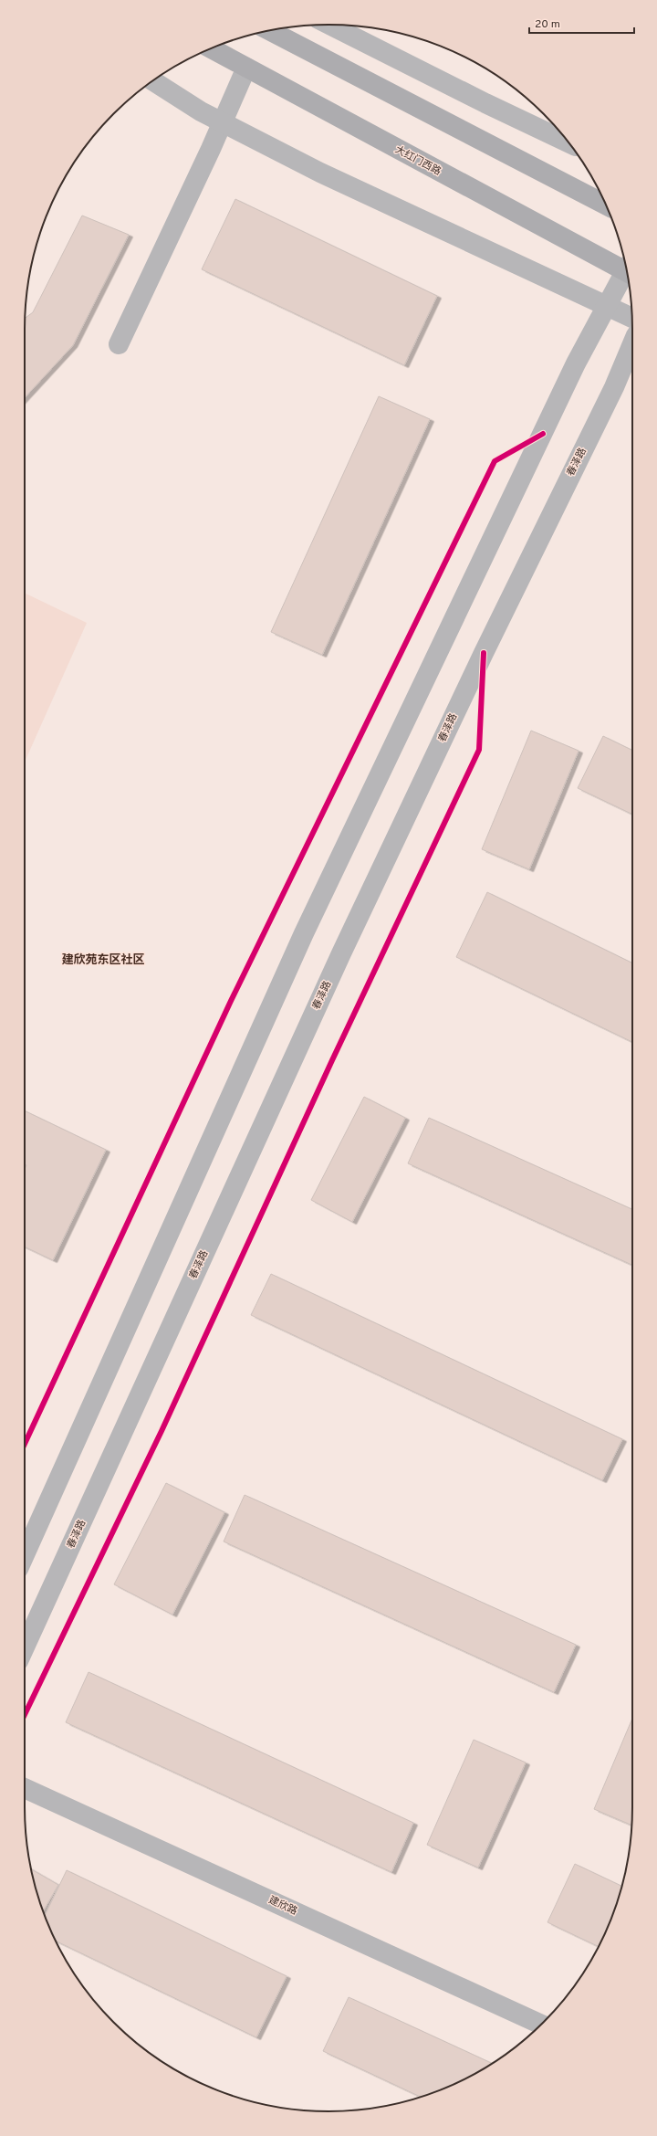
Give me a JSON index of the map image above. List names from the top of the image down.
{
  "streets": {
    "main road": ["大红门西路"],
    "street": ["春泽路", "建欣路"]
  },
  "districts": ["建欣苑东区社区"],
  "scale_bar": "20 m"
}
